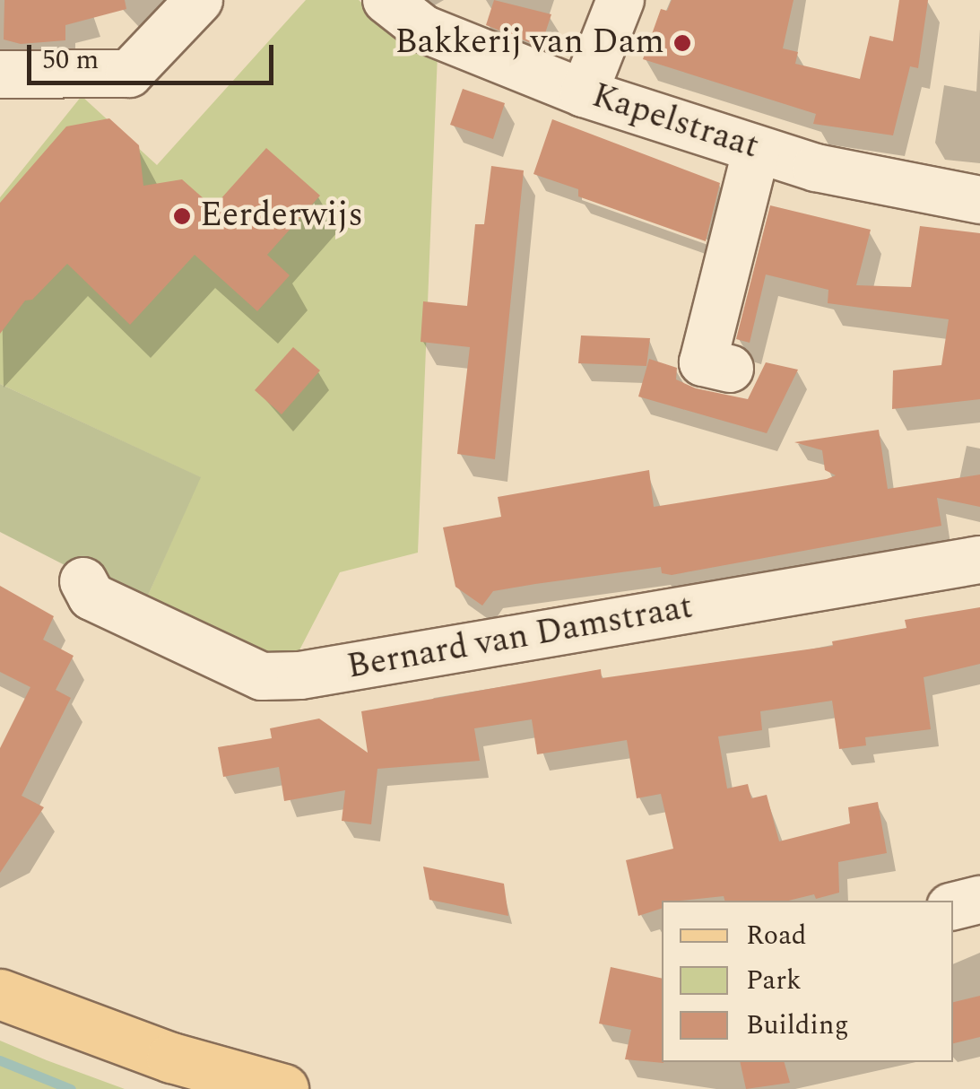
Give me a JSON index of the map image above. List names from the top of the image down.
{
  "streets": {
    "street": ["Kapelstraat", "Bernard van Damstraat"]
  },
  "places": ["Bakkerij van Dam", "Eerderwijs"],
  "legend": ["Road", "Park", "Building"],
  "scale_bar": "50 m"
}
